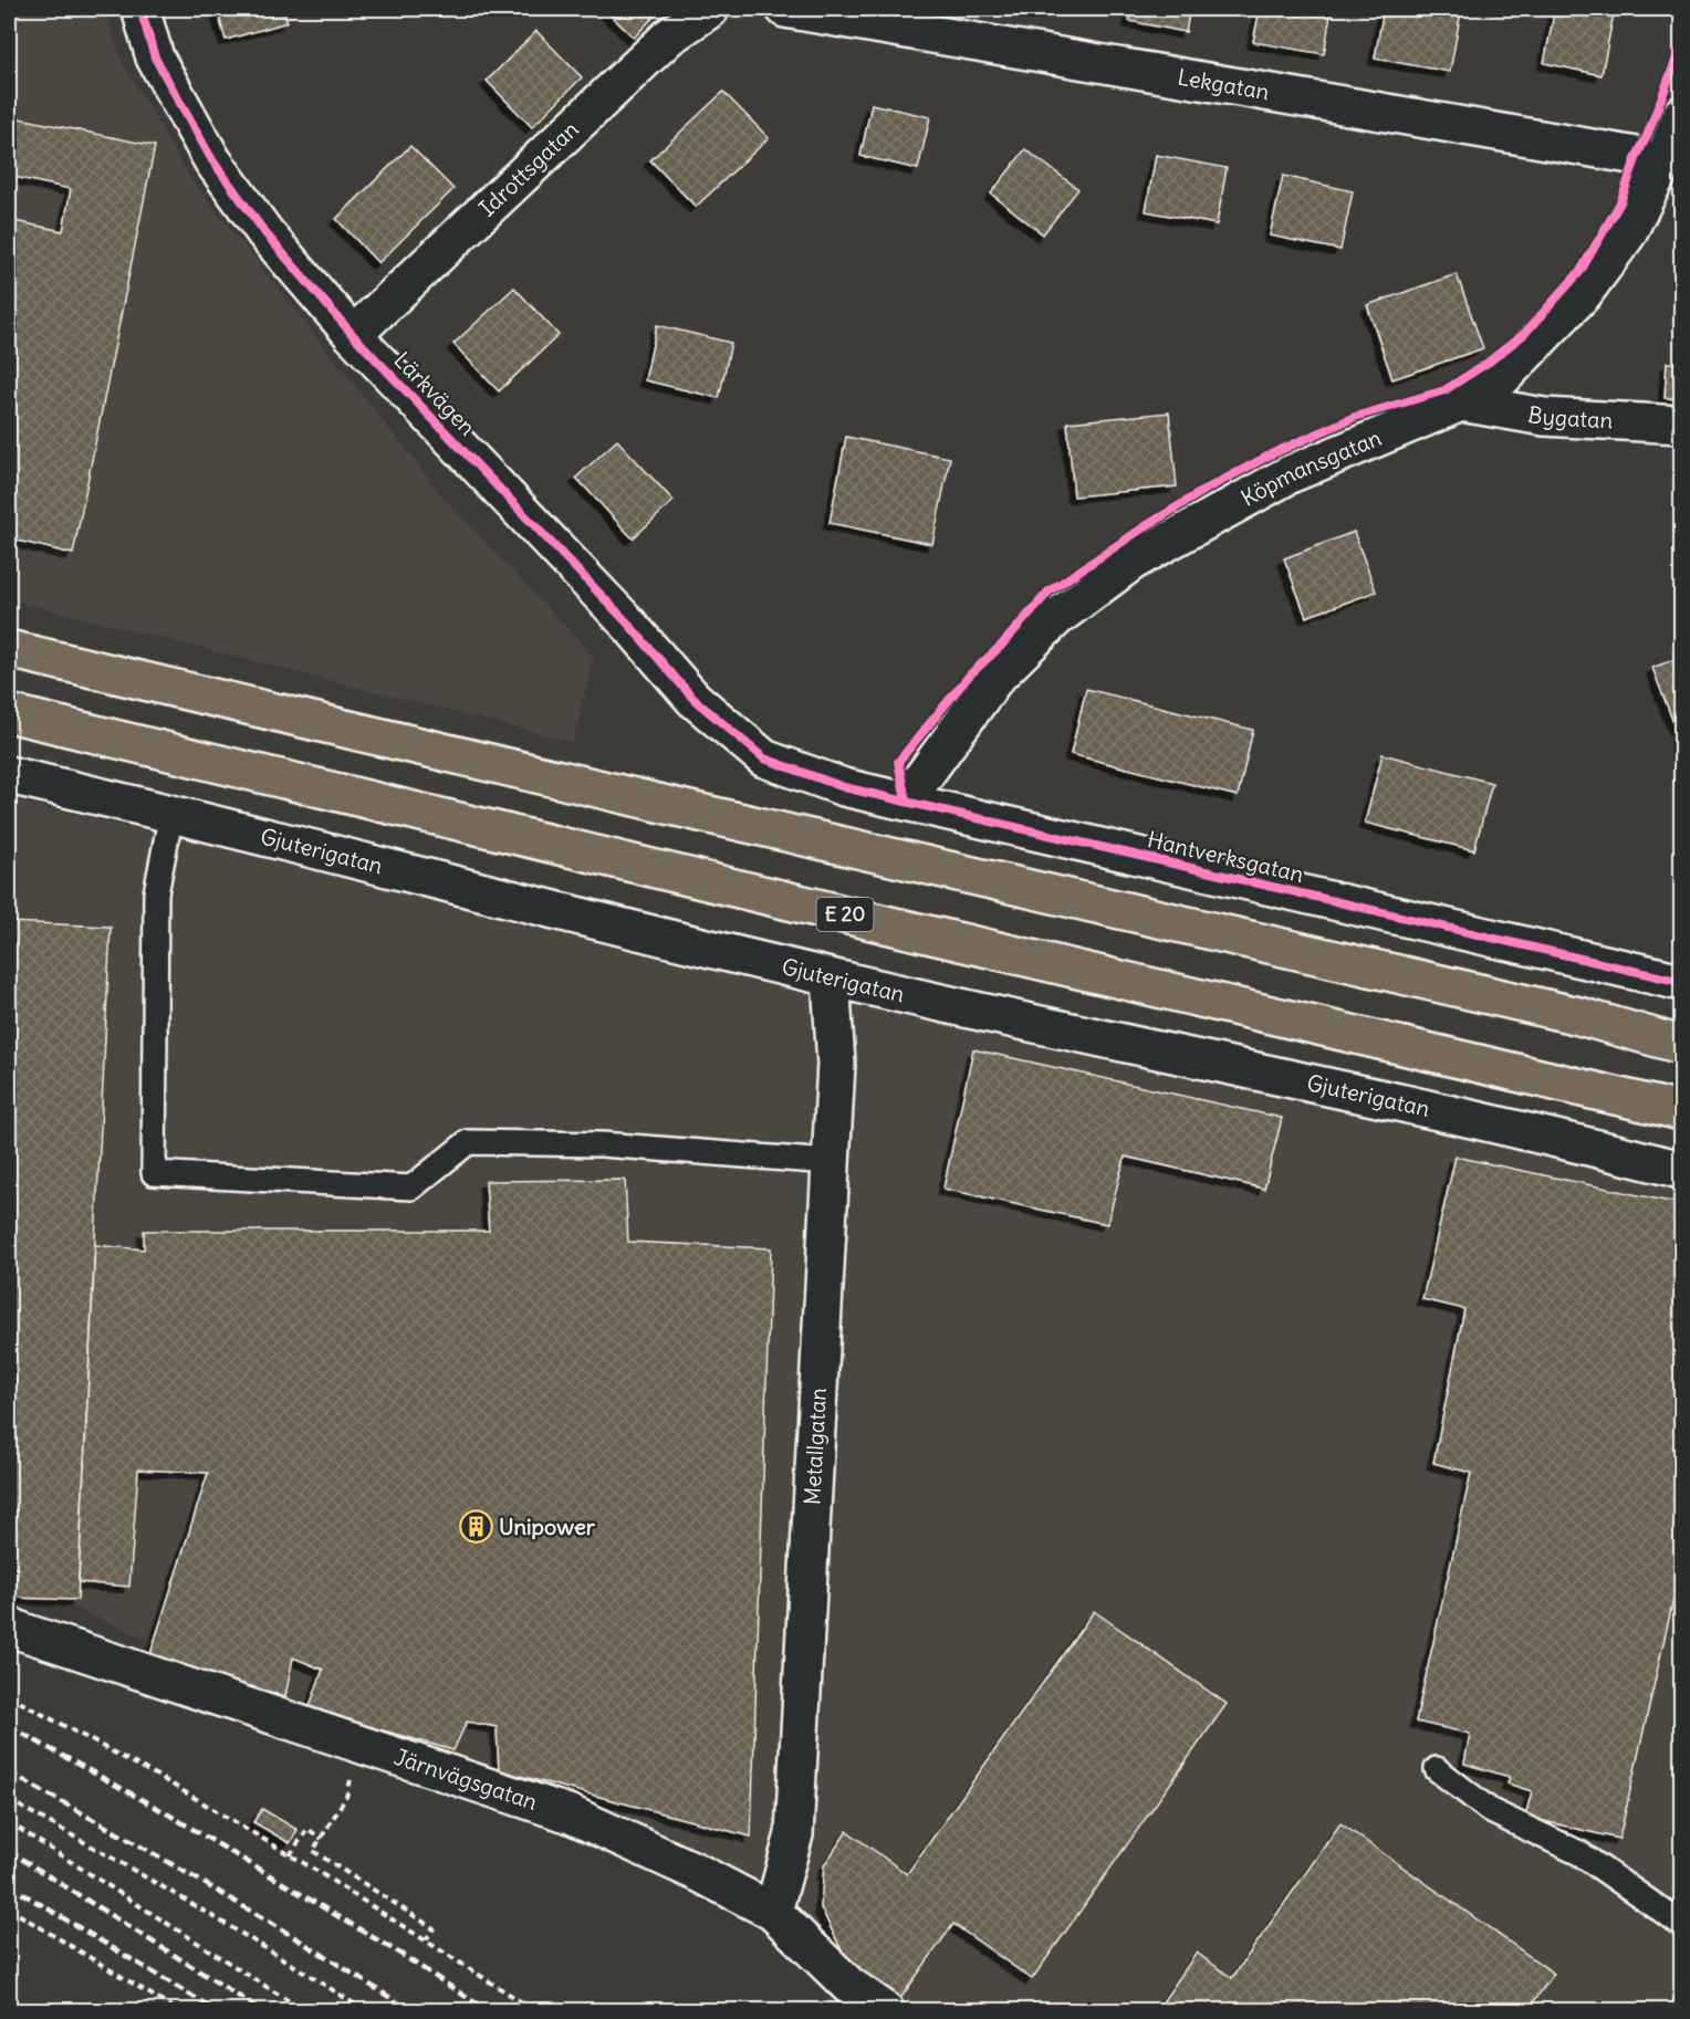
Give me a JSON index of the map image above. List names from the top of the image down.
{
  "streets": {
    "highway": ["E 20"],
    "street": [
      "Lekgatan",
      "Idrottsgatan",
      "Lärkvägen",
      "Bygatan",
      "Köpmansgatan",
      "Gjuterigatan",
      "Hantverksgatan",
      "Metallgatan",
      "Järnvägsgatan"
    ]
  },
  "crossings": [
    ["Lekgatan", "Köpmansgatan"],
    ["Idrottsgatan", "Lärkvägen"],
    ["Lärkvägen", "Hantverksgatan"],
    ["Bygatan", "Köpmansgatan"],
    ["Köpmansgatan", "Hantverksgatan"],
    ["Gjuterigatan", "Metallgatan"],
    ["Metallgatan", "Järnvägsgatan"]
  ],
  "places": {
    "building": ["Unipower"]
  }
}
